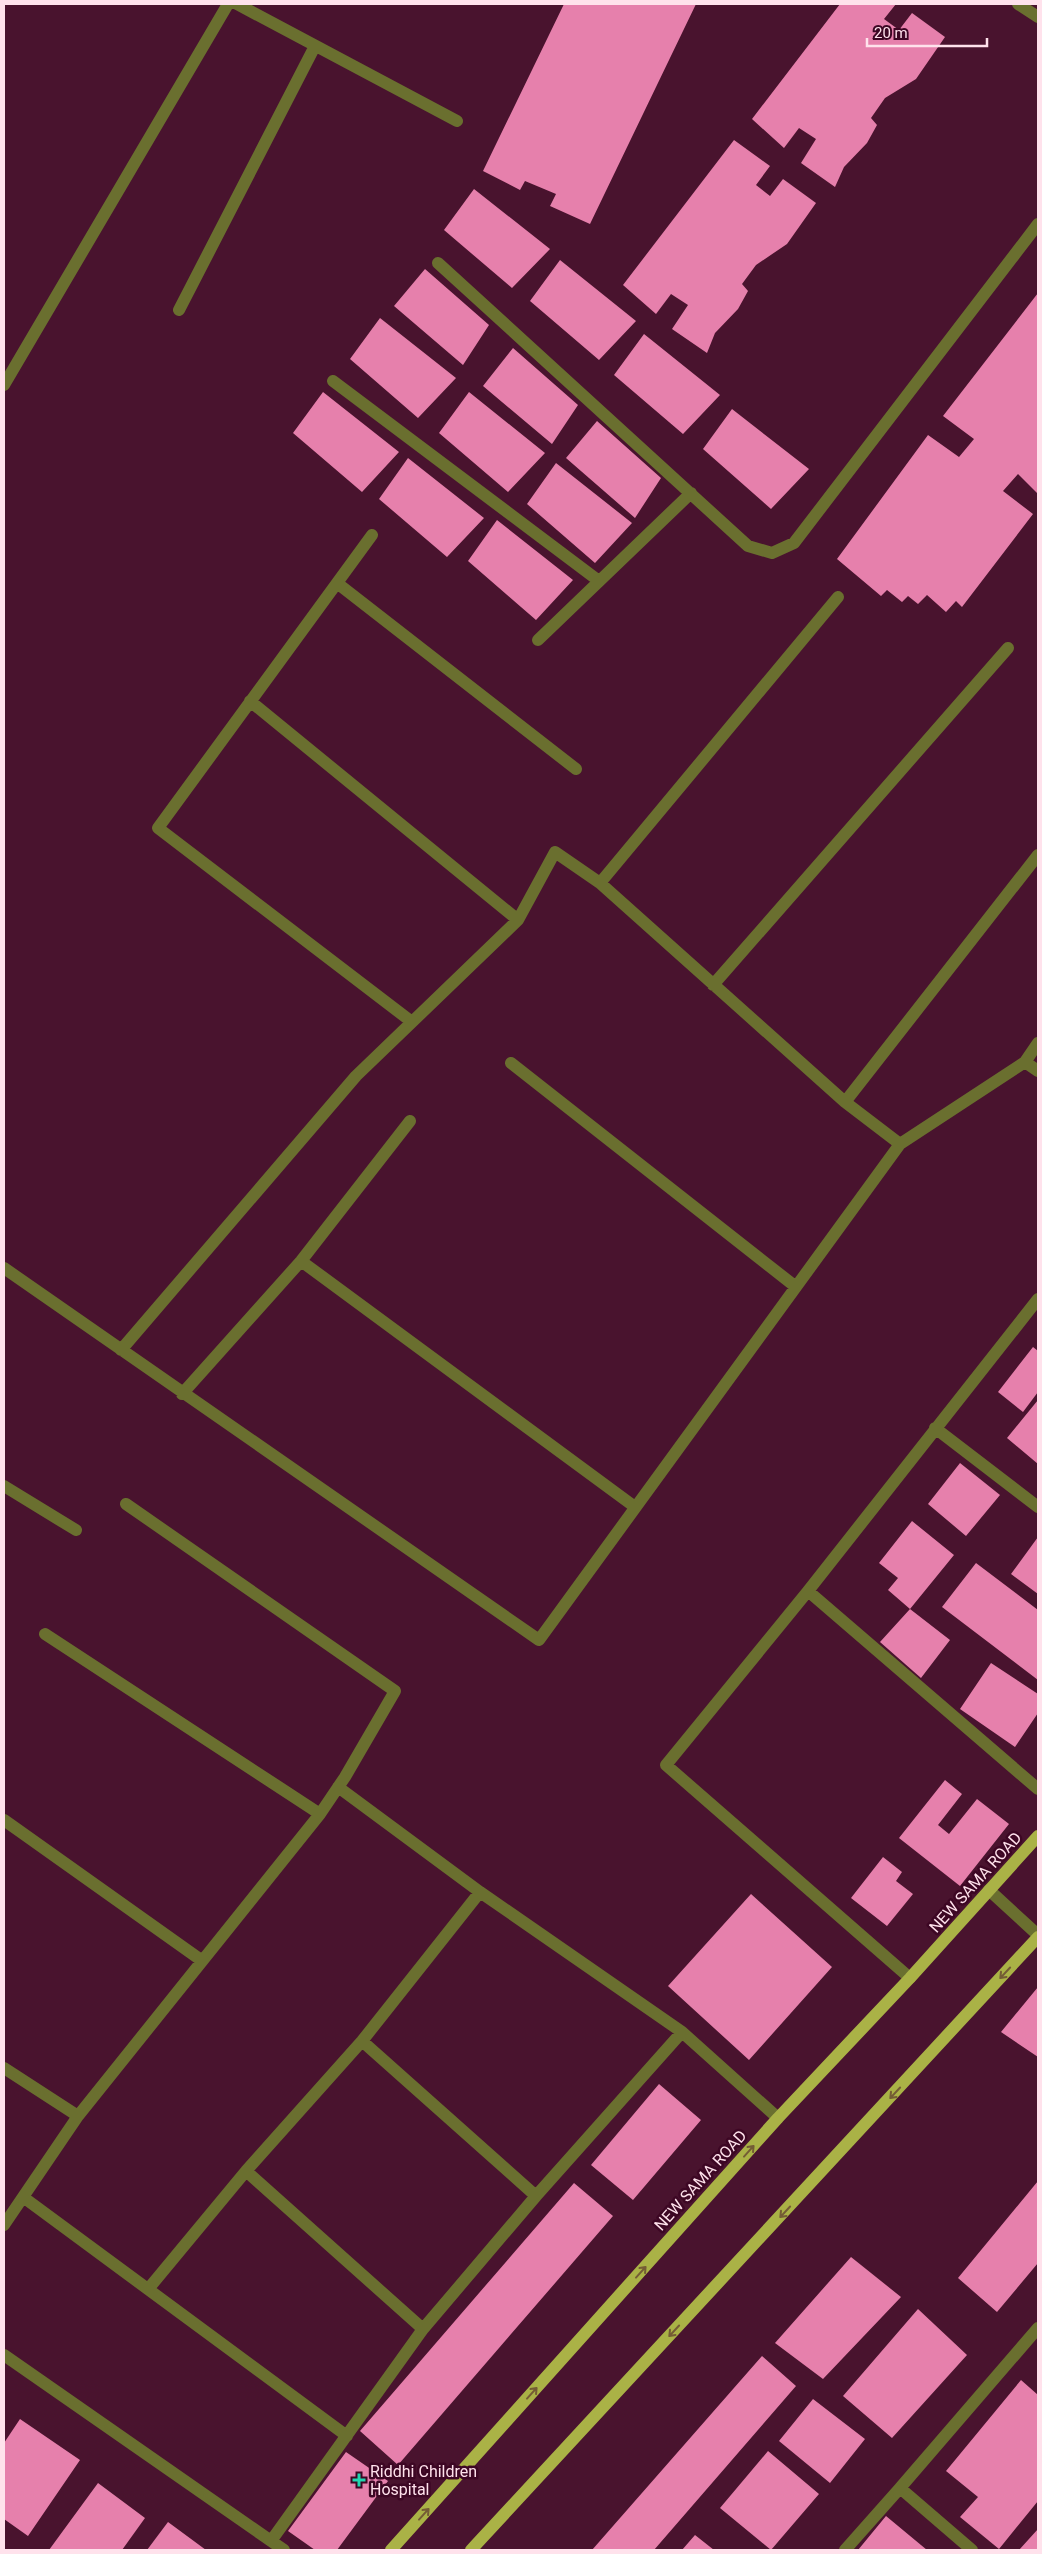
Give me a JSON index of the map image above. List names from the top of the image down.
{
  "streets": {
    "main road": ["NEW SAMA ROAD"]
  },
  "places": {
    "health": ["Riddhi Children Hospital"]
  },
  "scale_bar": "20 m"
}
